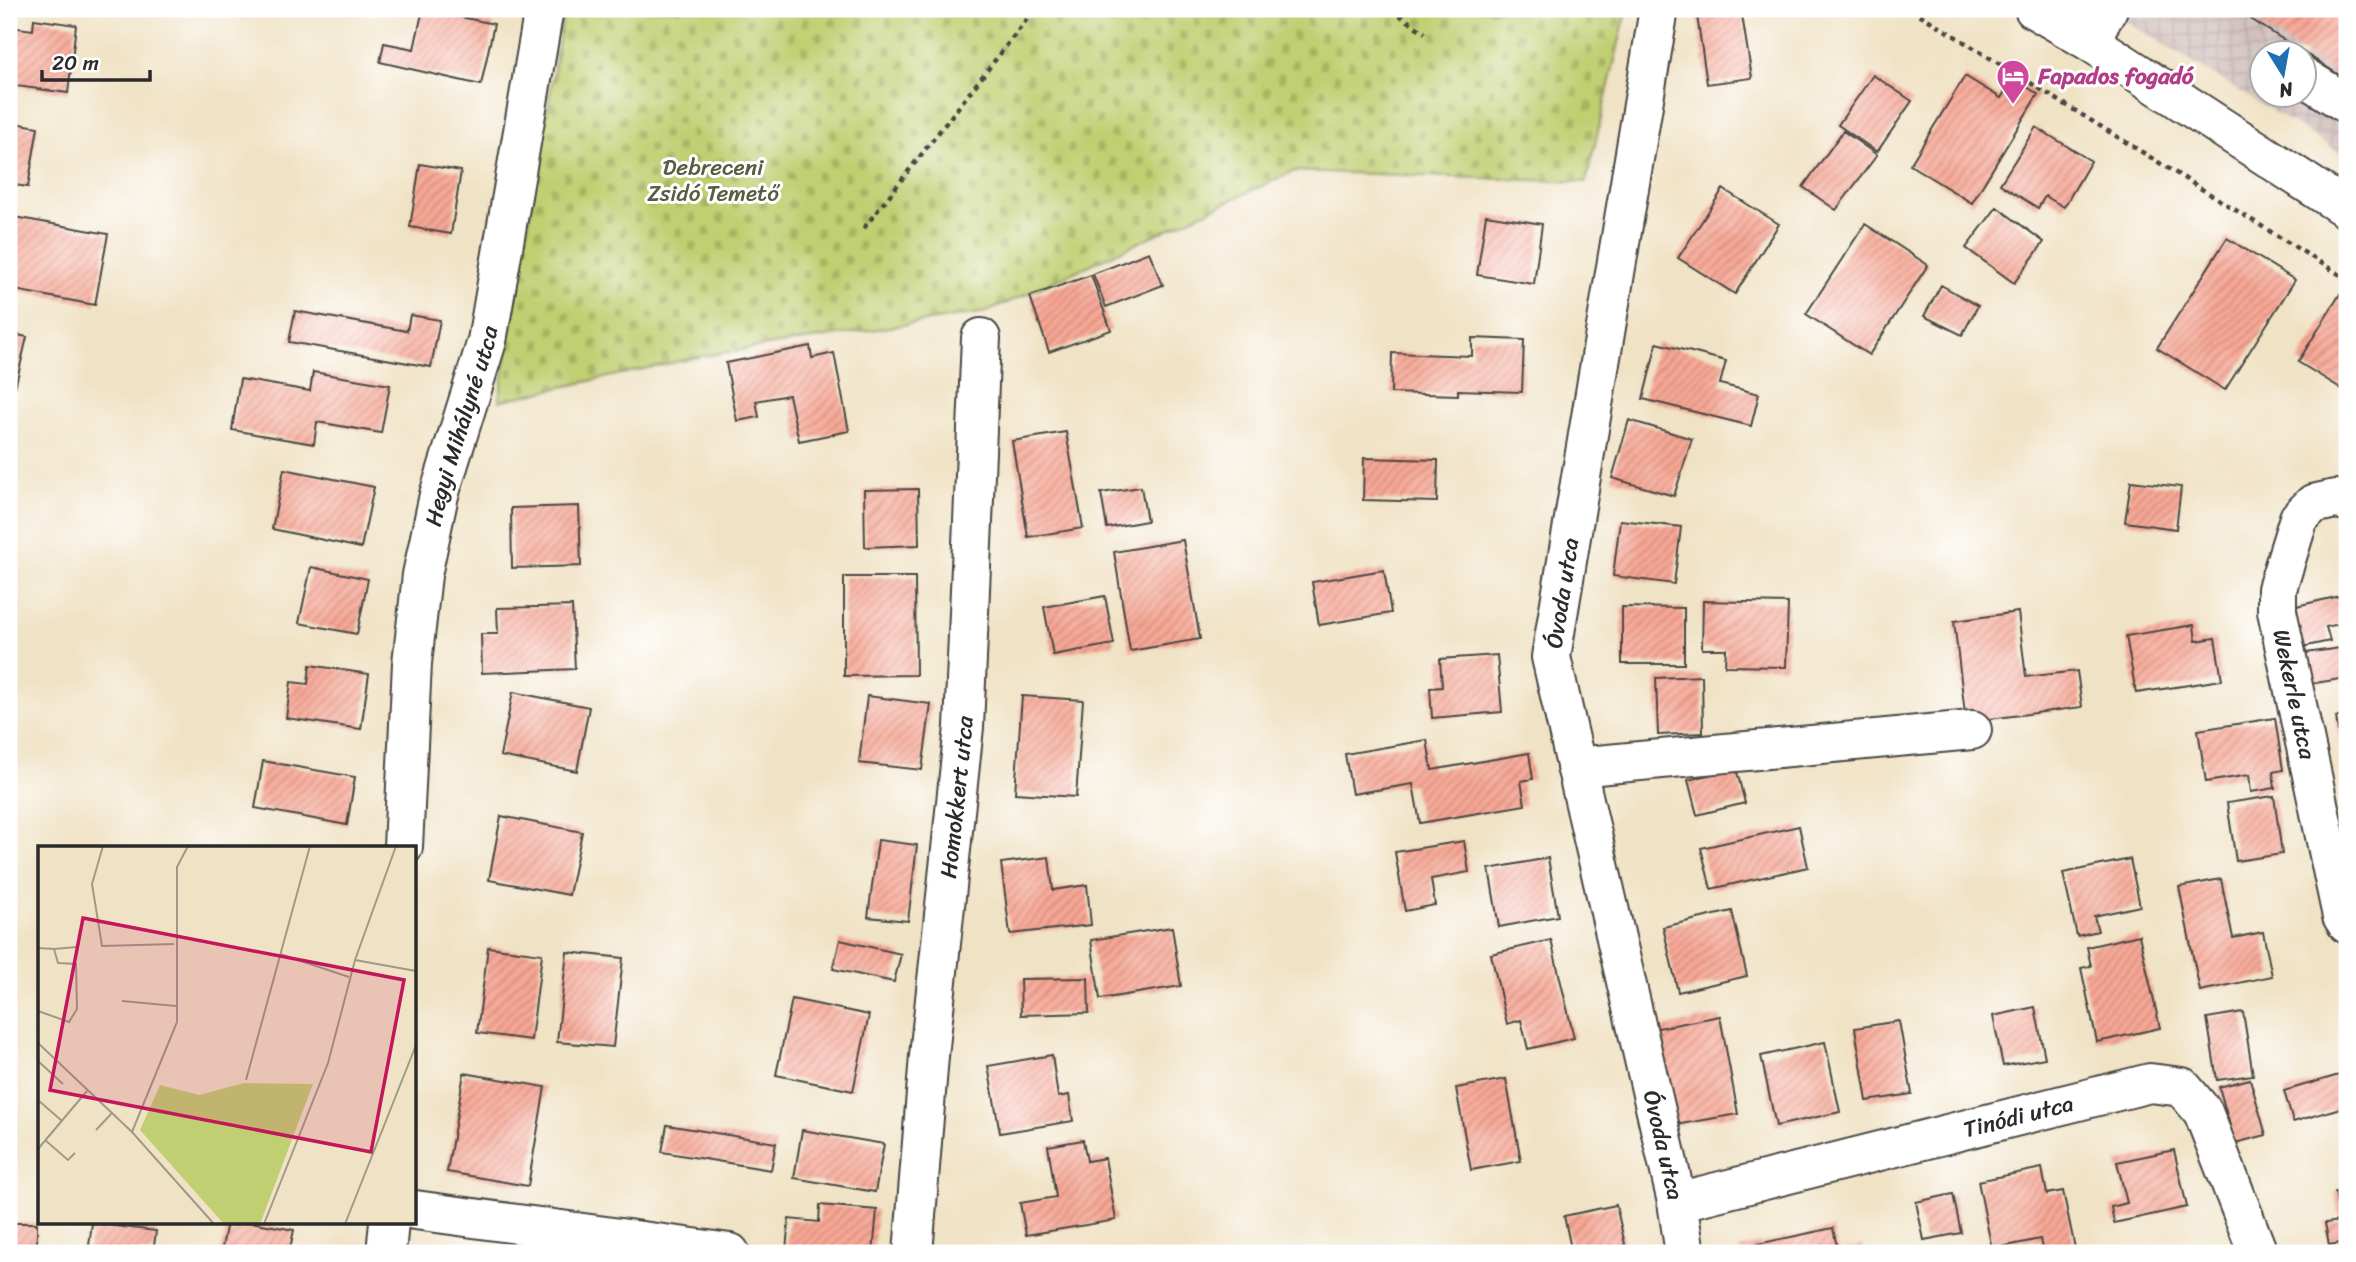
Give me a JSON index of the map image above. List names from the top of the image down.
{
  "streets": {
    "street": [
      "Hegyi Mihályné utca",
      "Óvoda utca",
      "Wekerle utca",
      "Homokkert utca",
      "Tinódi utca"
    ]
  },
  "crossings": [
    ["Óvoda utca", "Tinódi utca"]
  ],
  "parks": ["Debreceni Zsidó Temető"],
  "places": {
    "hotel": ["Fapados fogadó"]
  },
  "scale_bar": "20 m",
  "north": "bottom"
}
